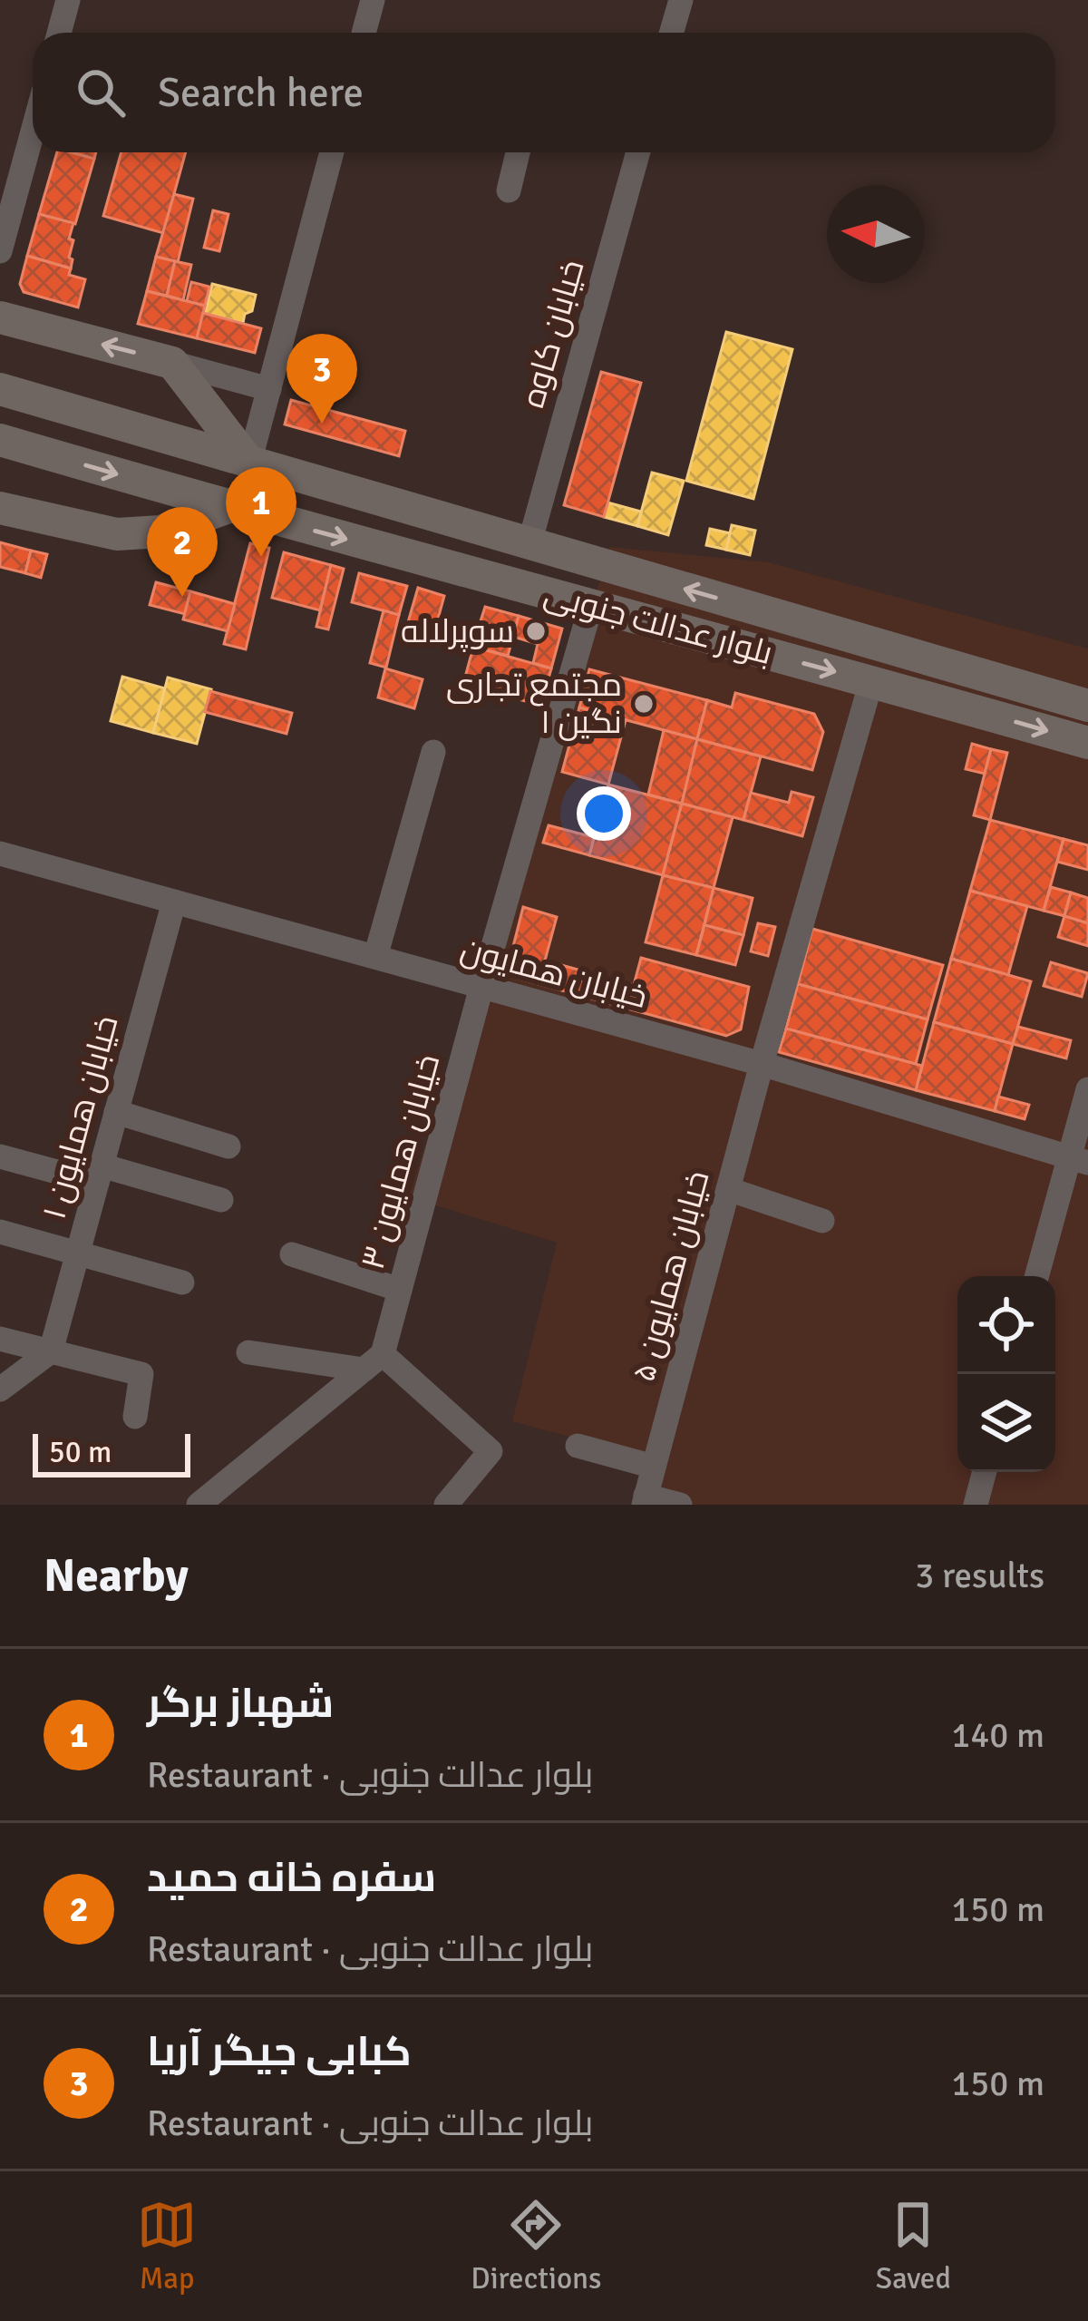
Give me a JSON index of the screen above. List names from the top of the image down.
{
  "streets": {
    "main road": ["بلوار عدالت جنوبی"],
    "street": [
      "خیابان کاوه",
      "خیابان همایون",
      "خیابان همایون ۱",
      "خیابان همایون ۳",
      "خیابان همایون ۵"
    ]
  },
  "crossings": [
    ["خیابان کاوه", "بلوار عدالت جنوبی"],
    ["بلوار عدالت جنوبی", "خیابان همایون ۳"],
    ["بلوار عدالت جنوبی", "خیابان همایون ۵"],
    ["خیابان همایون", "خیابان همایون ۱"],
    ["خیابان همایون", "خیابان همایون ۳"],
    ["خیابان همایون", "خیابان همایون ۵"]
  ],
  "places": ["سوپرلاله", "مجتمع تجاری نگین ۱"],
  "scale_bar": "50 m",
  "north": "left",
  "page": {
    "search": "Search here",
    "pins": ["3", "1", "2"],
    "scale": "50 m",
    "heading": ["Nearby", "3 results"],
    "list": [
      {
        "mark": "1",
        "name": "شهباز برگر",
        "note": "Restaurant · بلوار عدالت جنوبی",
        "value": "140 m"
      },
      {
        "mark": "2",
        "name": "سفره خانه حمید",
        "note": "Restaurant · بلوار عدالت جنوبی",
        "value": "150 m"
      },
      {
        "mark": "3",
        "name": "کبابی جیگر آریا",
        "note": "Restaurant · بلوار عدالت جنوبی",
        "value": "150 m"
      }
    ],
    "nav": ["Map", "Directions", "Saved"]
  }
}
